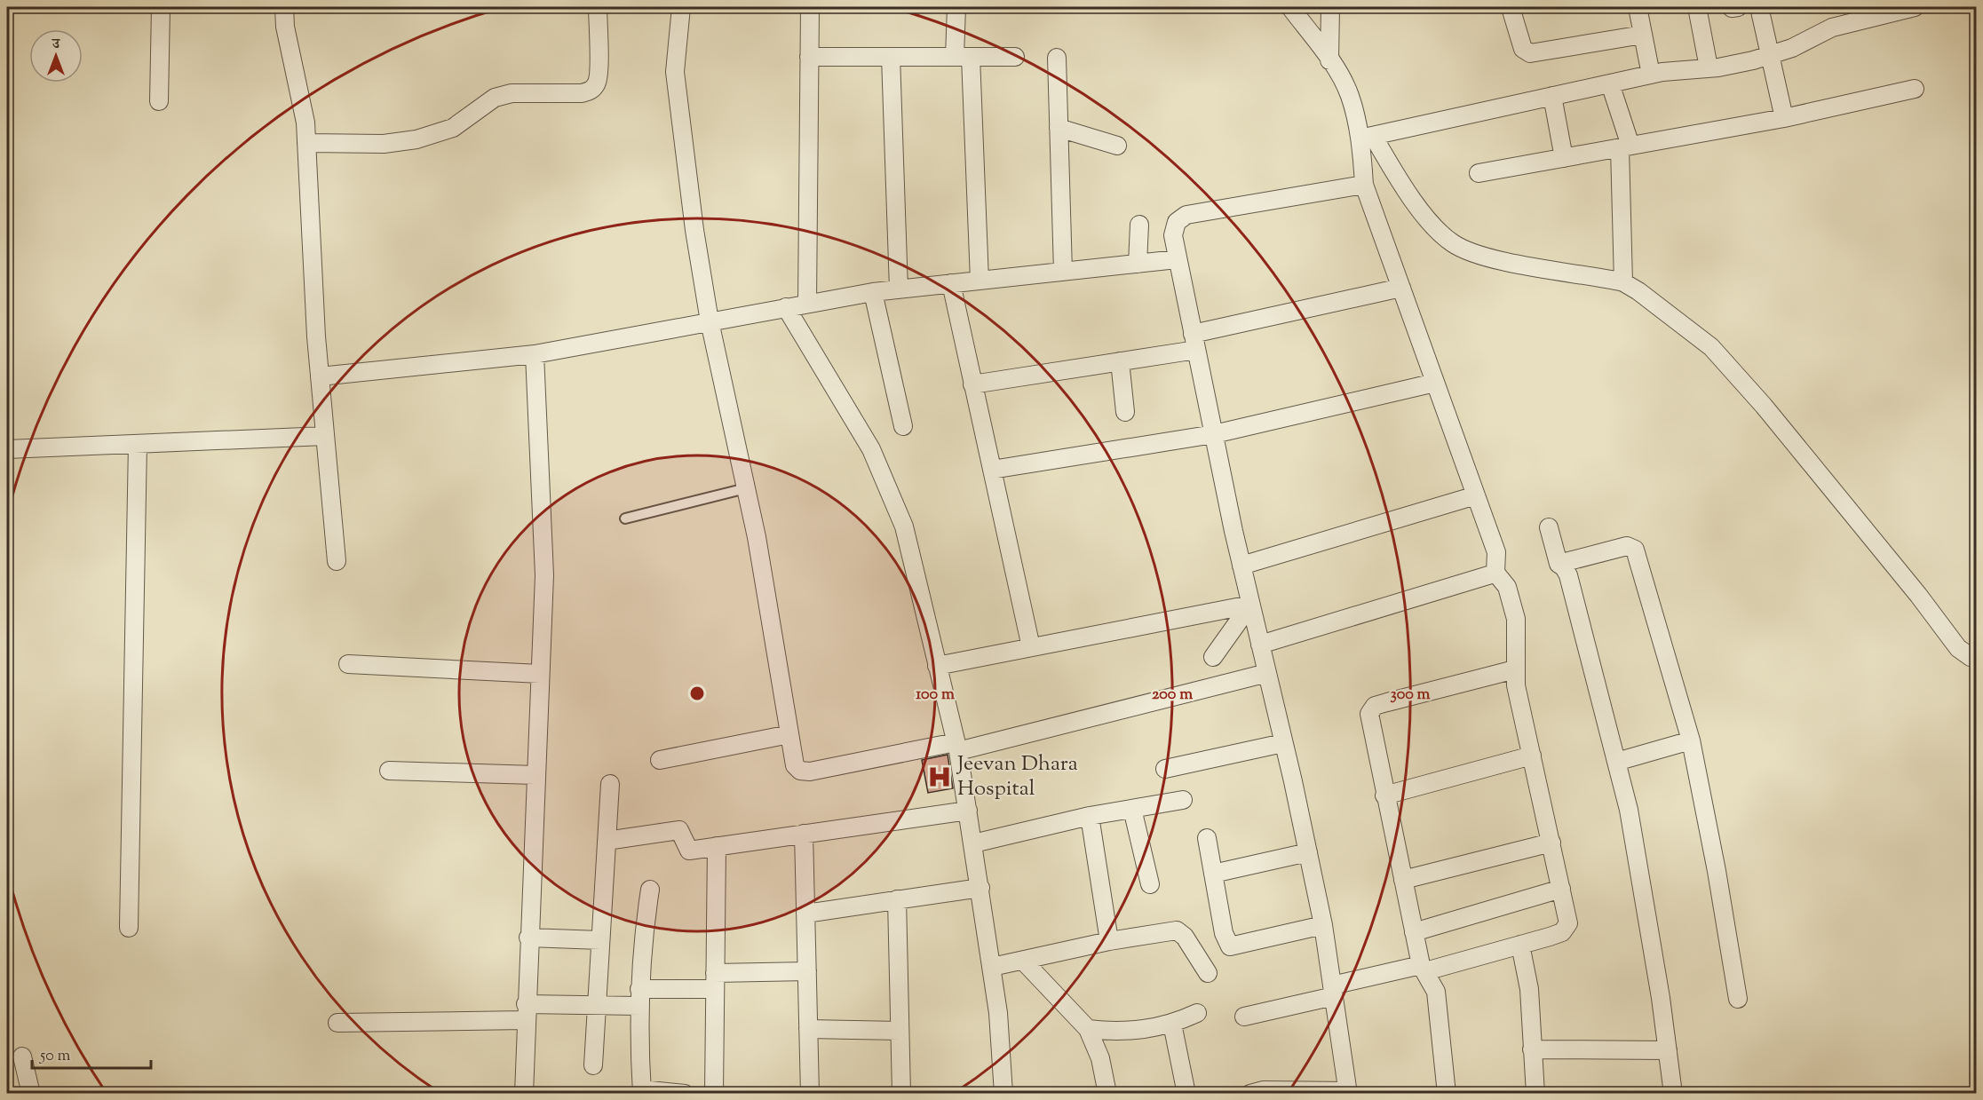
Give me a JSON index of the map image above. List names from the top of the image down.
{
  "places": {
    "hospital": ["Jeevan Dhara Hospital"]
  },
  "scale_bar": "50 m",
  "north": "top",
  "rings": ["100 m", "200 m", "300 m"]
}
